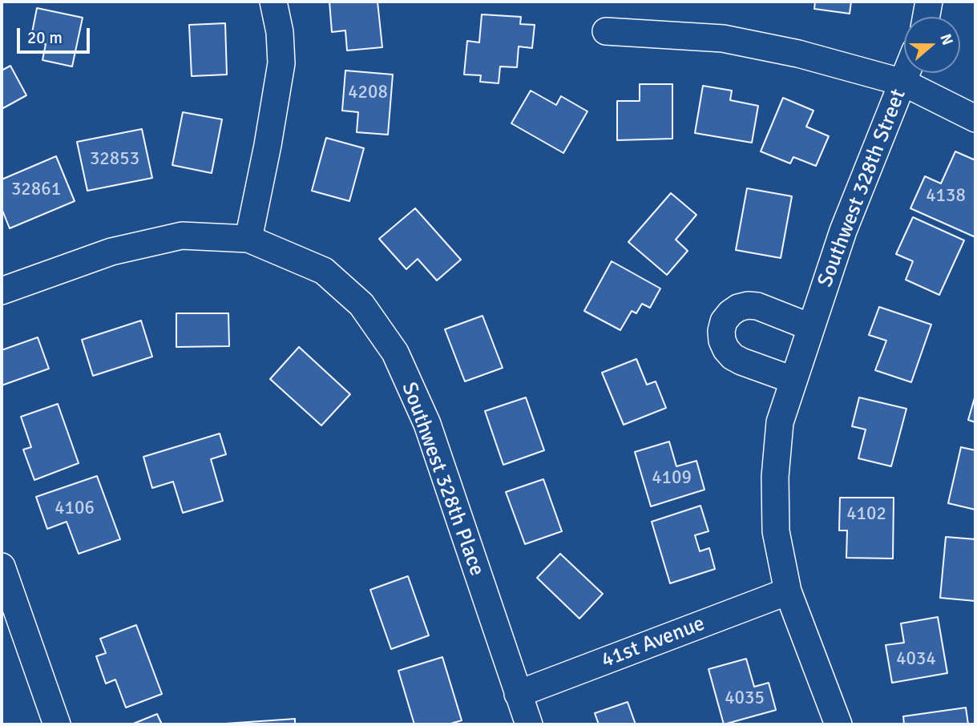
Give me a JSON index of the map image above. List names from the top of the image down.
{
  "streets": {
    "street": ["Southwest 328th Street", "Southwest 328th Place", "41st Avenue"]
  },
  "crossings": [
    ["Southwest 328th Street", "41st Avenue"],
    ["Southwest 328th Place", "41st Avenue"]
  ],
  "house_numbers": [
    "4208",
    "32853",
    "32861",
    "4138",
    "4109",
    "4106",
    "4102",
    "4034",
    "4035"
  ],
  "scale_bar": "20 m",
  "north": "right"
}
